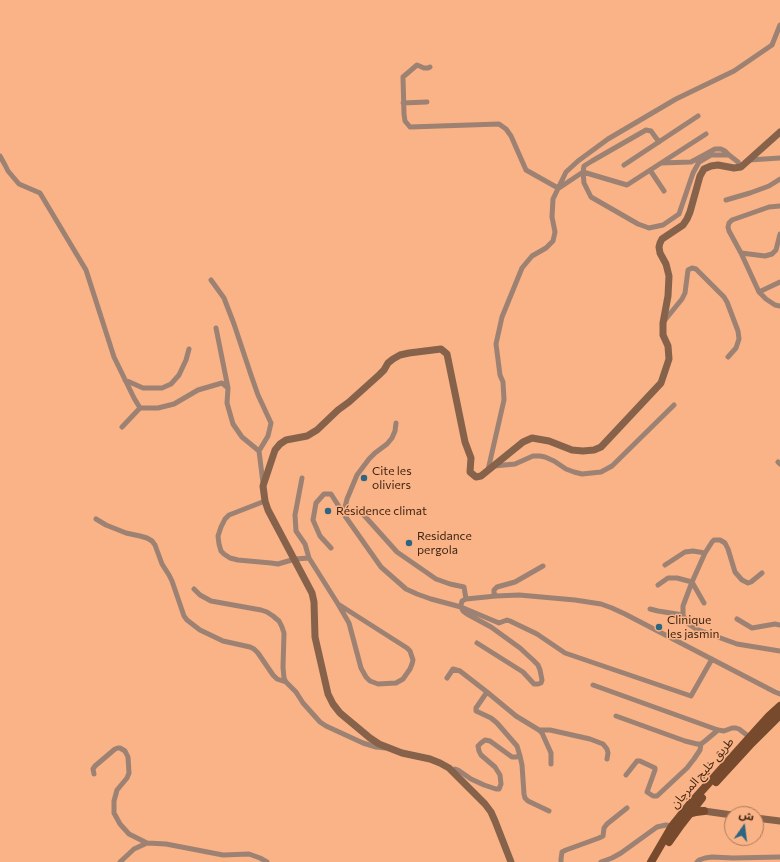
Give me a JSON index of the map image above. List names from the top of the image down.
{
  "streets": {
    "main road": ["طريق خليج المرجان"]
  },
  "places": [
    "Cite les oliviers",
    "Résidence climat",
    "Residance pergola",
    "Clinique les jasmin"
  ],
  "north": "top"
}
